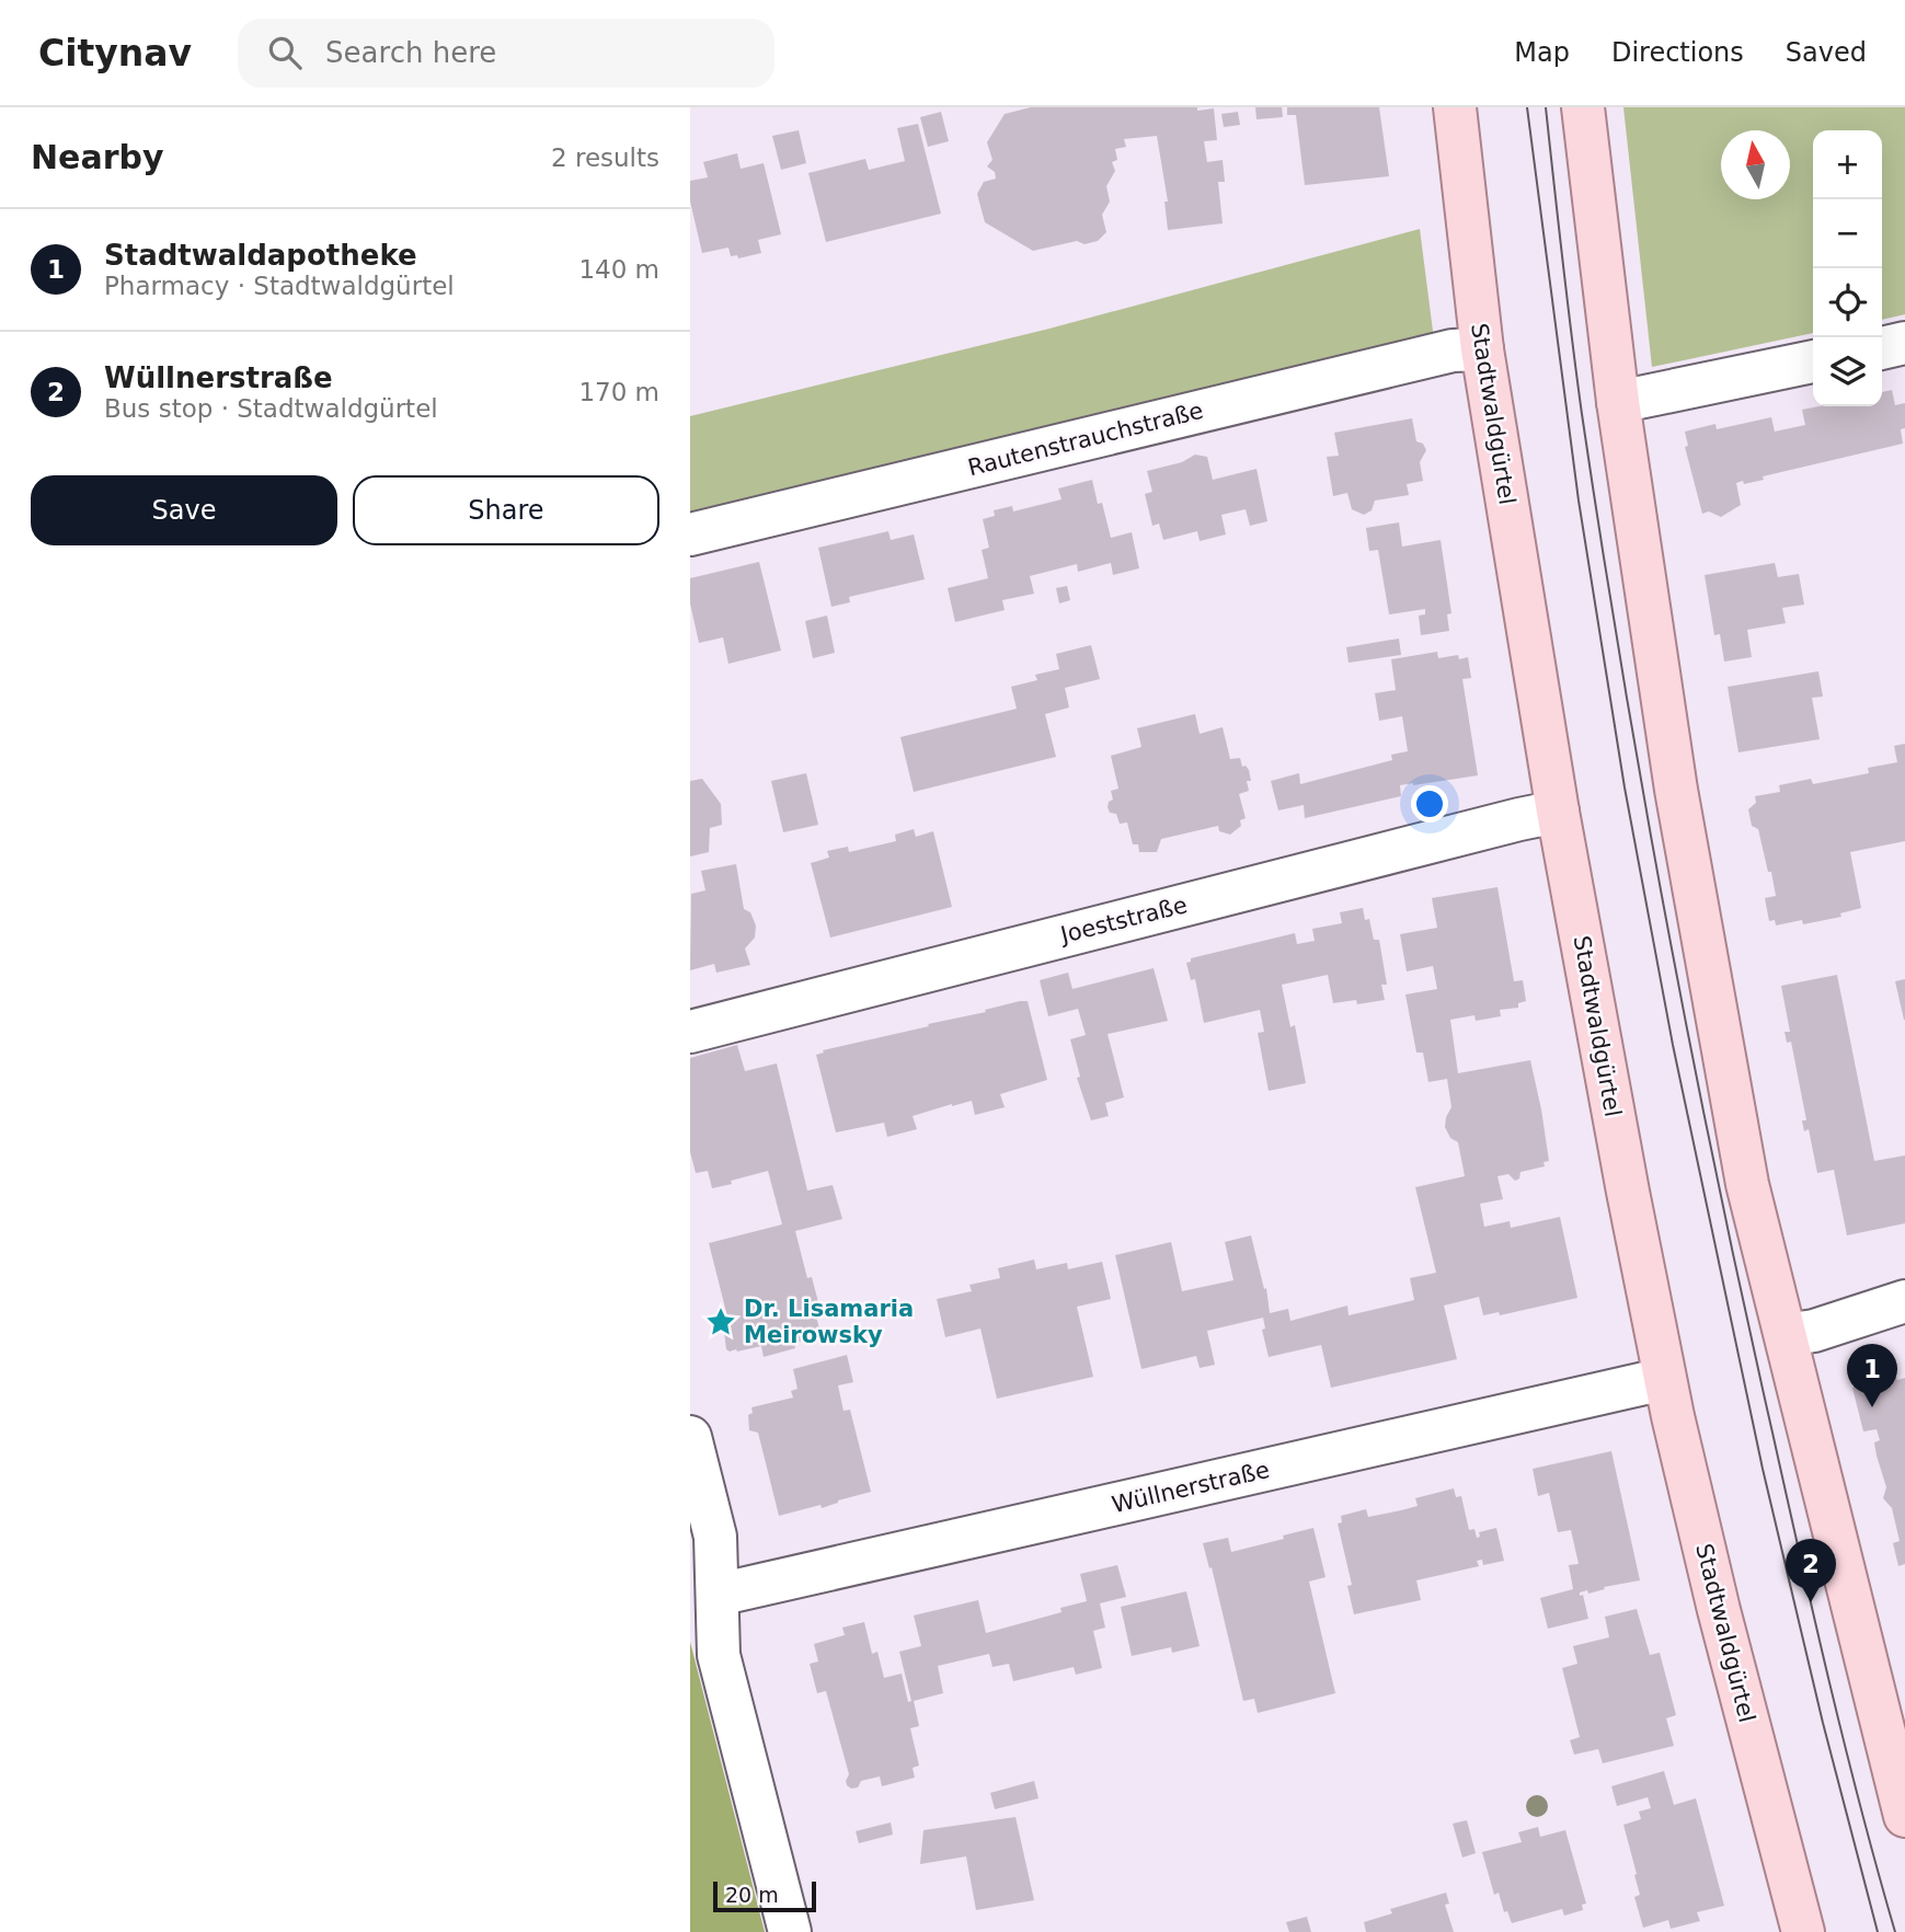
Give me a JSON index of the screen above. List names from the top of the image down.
{
  "streets": {
    "main road": ["Stadtwaldgürtel"],
    "street": ["Rautenstrauchstraße", "Joeststraße", "Wüllnerstraße"]
  },
  "crossings": [
    ["Stadtwaldgürtel", "Rautenstrauchstraße"],
    ["Stadtwaldgürtel", "Joeststraße"],
    ["Stadtwaldgürtel", "Wüllnerstraße"]
  ],
  "places": {
    "place": ["Dr. Lisamaria Meirowsky"]
  },
  "scale_bar": "20 m",
  "north": "top",
  "page": {
    "header": "Citynav",
    "search": "Search here",
    "nav": ["Map", "Directions", "Saved"],
    "heading": ["Nearby", "2 results"],
    "map_buttons": ["+", "−"],
    "list": [
      {
        "mark": "1",
        "name": "Stadtwaldapotheke",
        "note": "Pharmacy · Stadtwaldgürtel",
        "value": "140 m"
      },
      {
        "mark": "2",
        "name": "Wüllnerstraße",
        "note": "Bus stop · Stadtwaldgürtel",
        "value": "170 m"
      }
    ],
    "buttons": ["Save", "Share"],
    "pins": ["1", "2"],
    "scale": "20 m"
  }
}
